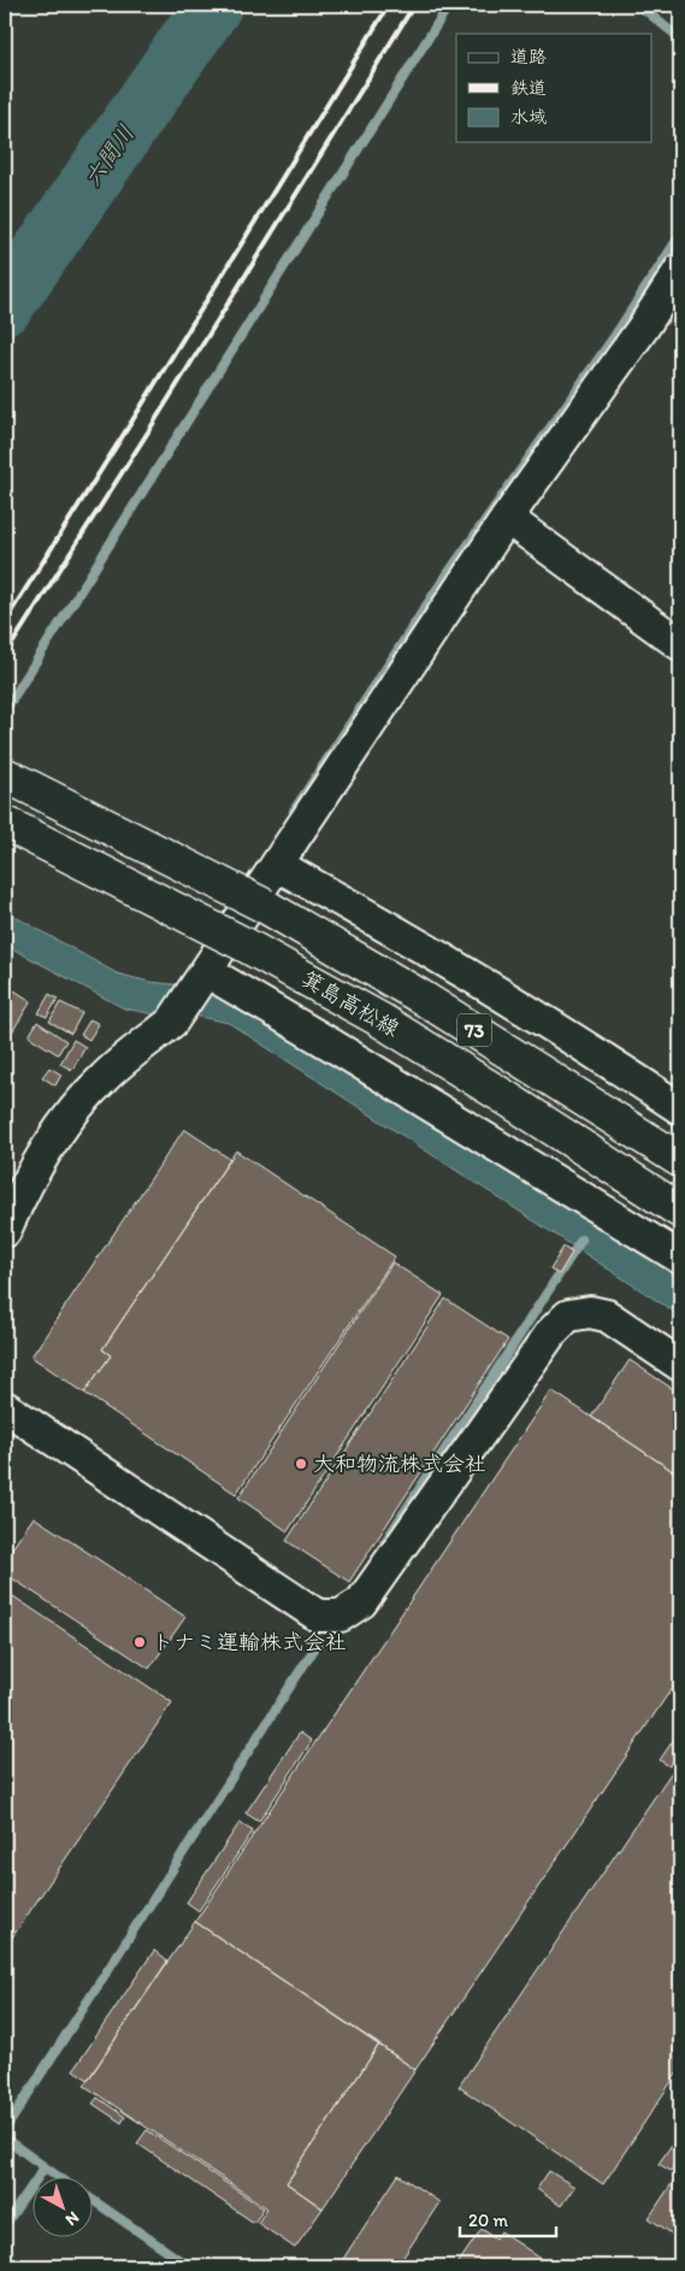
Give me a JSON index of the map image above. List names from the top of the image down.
{
  "streets": {
    "main road": ["箕島高松線", "73"]
  },
  "water": ["六間川"],
  "places": ["大和物流株式会社", "トナミ運輸株式会社"],
  "legend": ["道路", "鉄道", "水域"],
  "scale_bar": "20 m",
  "north": "bottom right"
}
